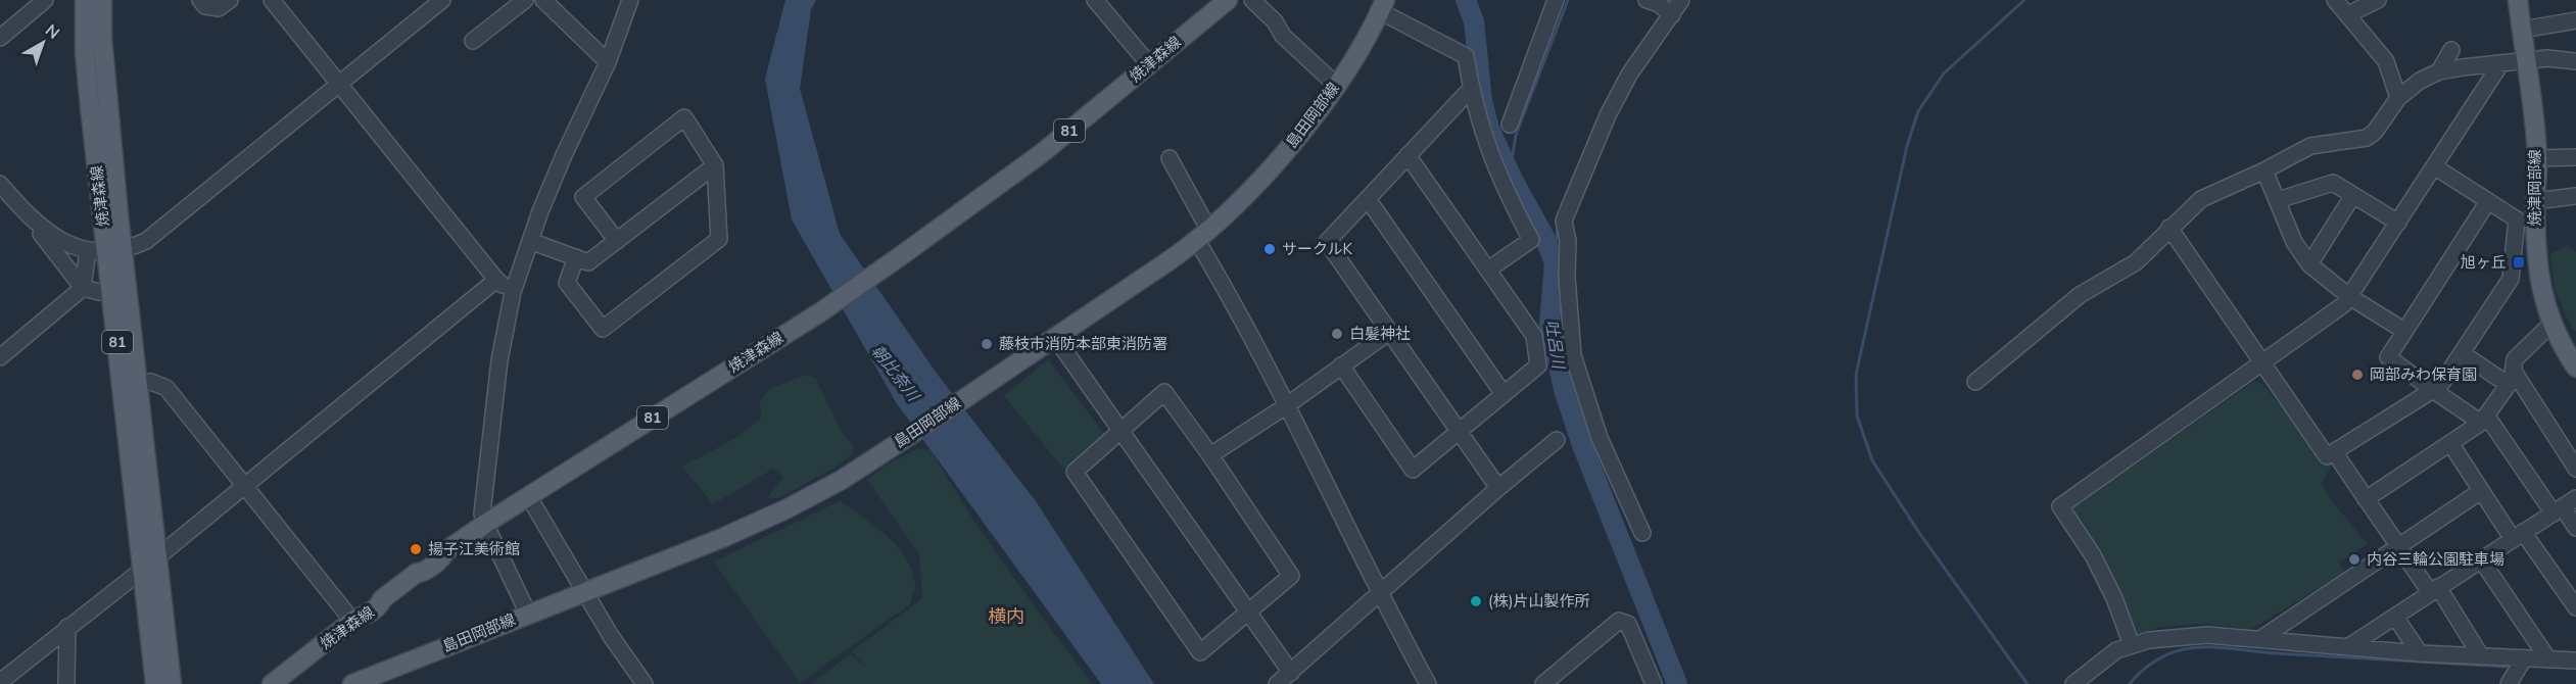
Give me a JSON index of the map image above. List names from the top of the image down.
{
  "streets": {
    "main road": [
      "焼津森線",
      "島田岡部線",
      "81",
      "焼津岡部線"
    ]
  },
  "districts": ["横内"],
  "water": ["吐呂川", "朝比奈川"],
  "places": {
    "other": [
      "サークルK",
      "白髪神社",
      "藤枝市消防本部東消防署",
      "岡部みわ保育園",
      "揚子江美術館",
      "内谷三輪公園駐車場",
      "(株)片山製作所"
    ],
    "transit": ["旭ヶ丘"]
  },
  "north": "top right"
}
